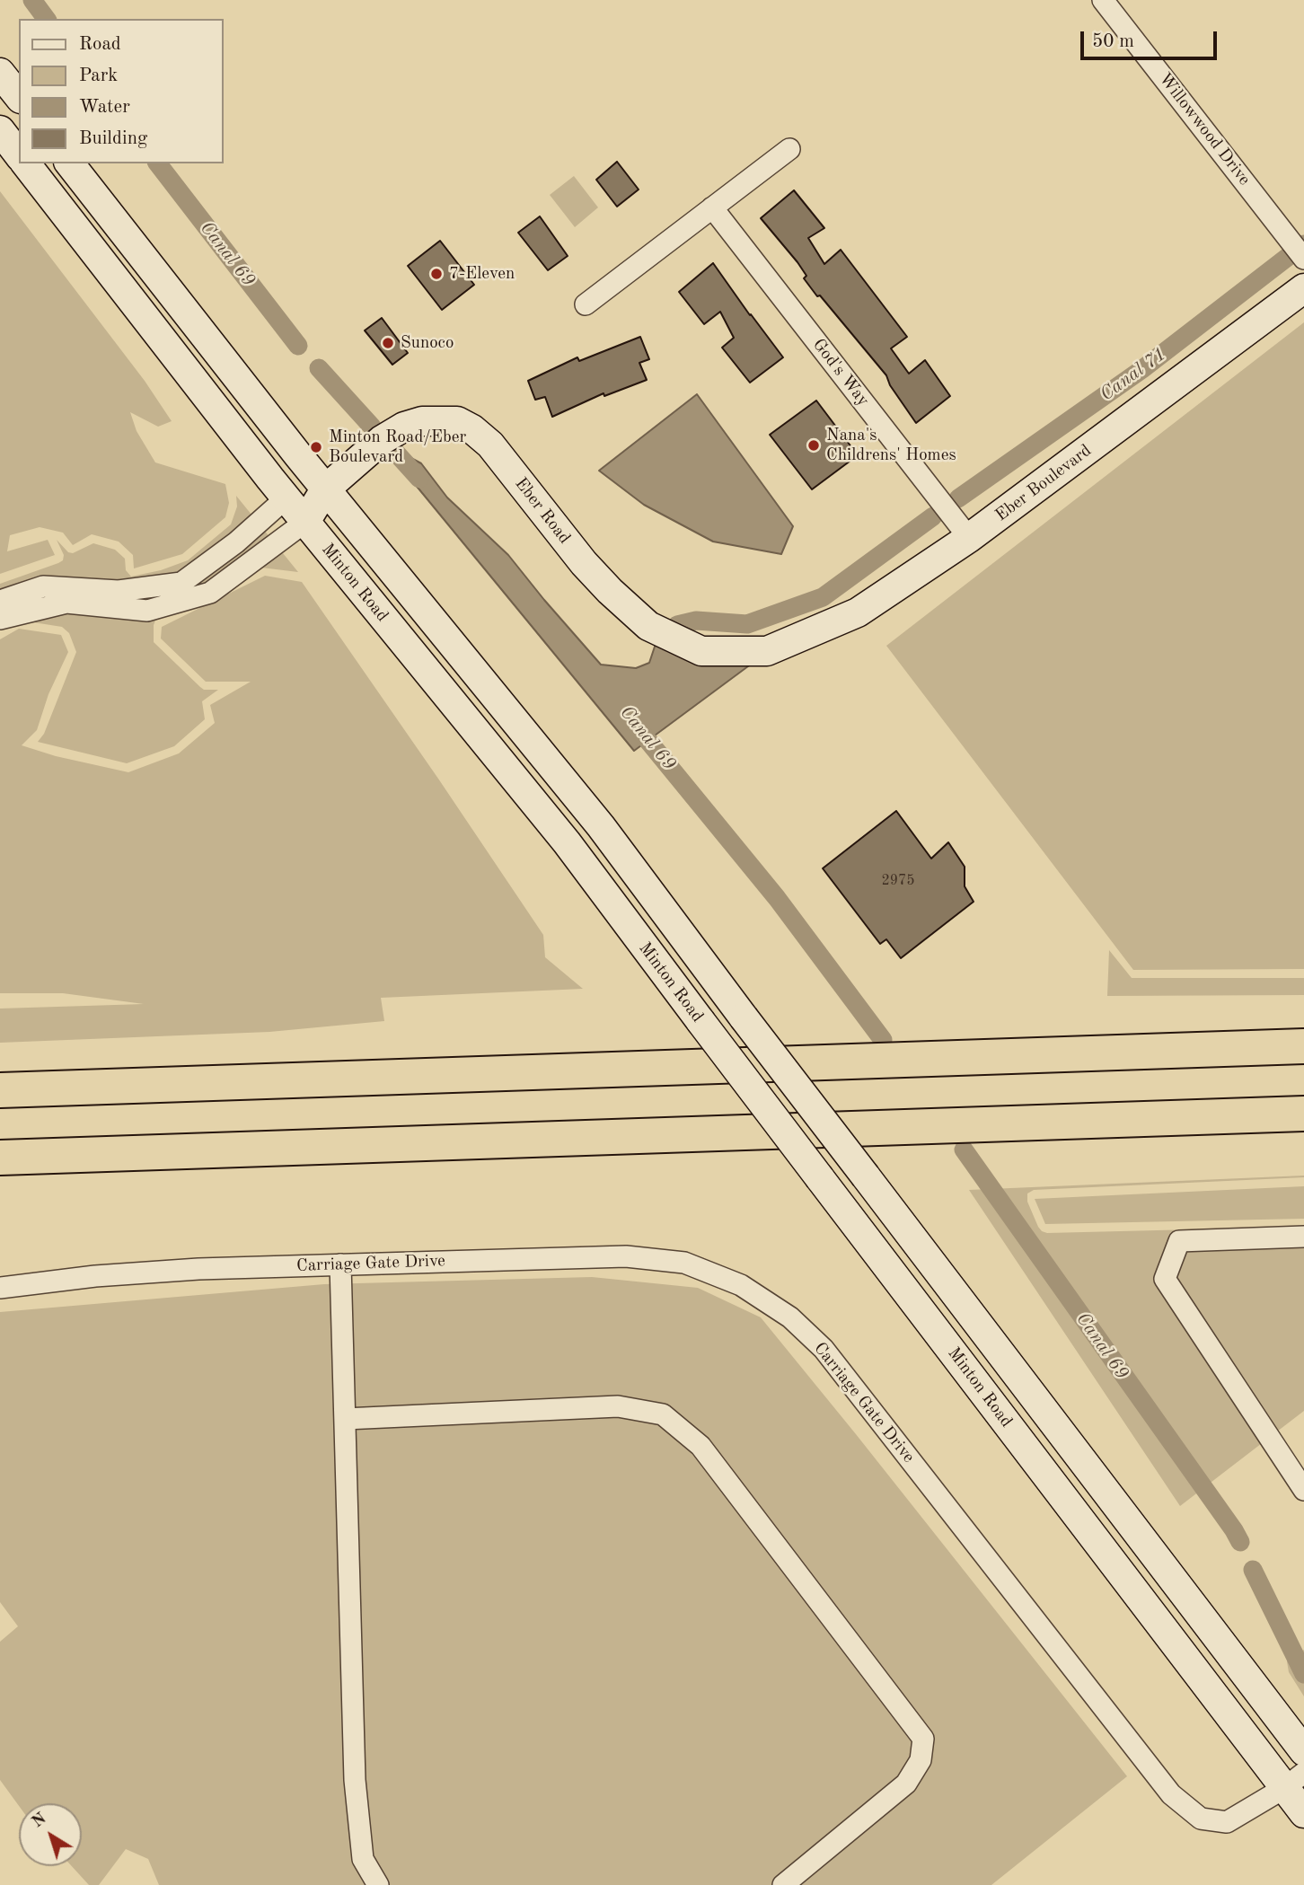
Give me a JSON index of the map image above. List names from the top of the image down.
{
  "streets": {
    "main road": ["Eber Boulevard", "Eber Road", "Minton Road"],
    "street": ["Willowwood Drive", "God's Way", "Carriage Gate Drive"]
  },
  "crossings": [
    ["God's Way", "Eber Boulevard"],
    ["Eber Boulevard", "Eber Road"],
    ["Eber Road", "Minton Road"],
    ["Minton Road", "Carriage Gate Drive"]
  ],
  "water": ["Canal 69", "Canal 71"],
  "places": [
    "7-Eleven",
    "Sunoco",
    "Nana's Childrens' Homes",
    "Minton Road/Eber Boulevard"
  ],
  "house_numbers": ["2975"],
  "legend": [
    "Road",
    "Park",
    "Water",
    "Building"
  ],
  "scale_bar": "50 m",
  "north": "top left"
}
